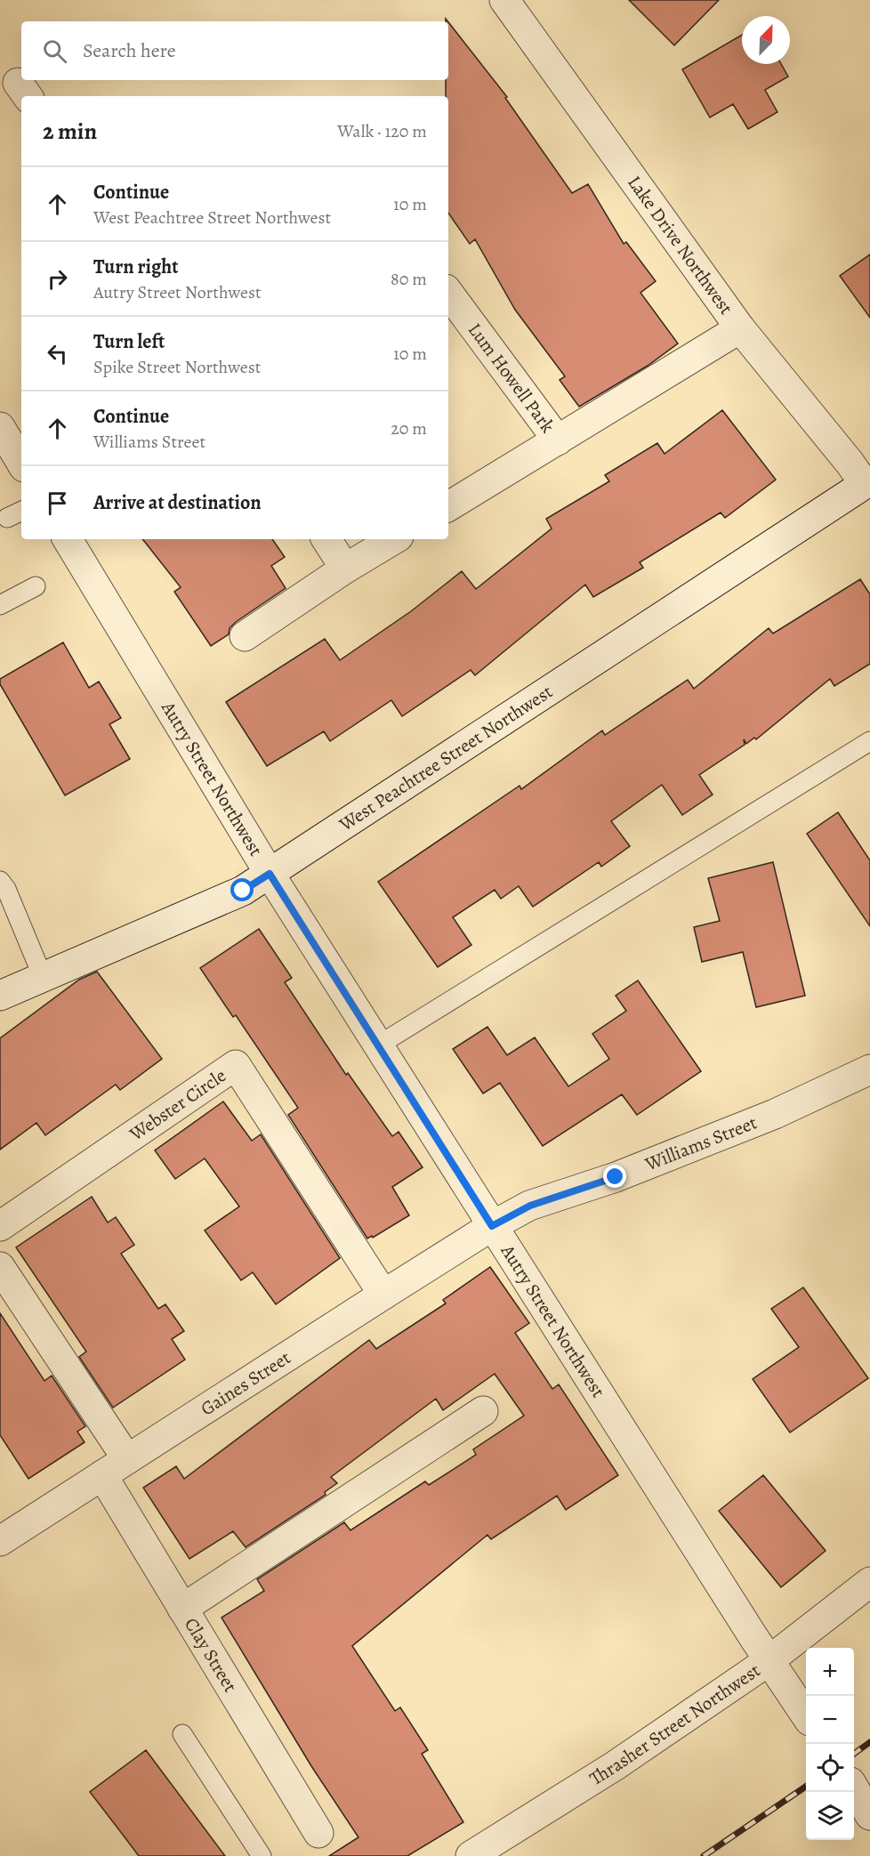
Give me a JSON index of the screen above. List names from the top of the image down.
{
  "streets": {
    "street": [
      "Lake Drive Northwest",
      "Lum Howell Park",
      "West Peachtree Street Northwest",
      "Autry Street Northwest",
      "Webster Circle",
      "Williams Street",
      "Gaines Street",
      "Clay Street",
      "Thrasher Street Northwest"
    ]
  },
  "crossings": [
    ["Lake Drive Northwest", "West Peachtree Street Northwest"],
    ["West Peachtree Street Northwest", "Autry Street Northwest"],
    ["Autry Street Northwest", "Williams Street"],
    ["Autry Street Northwest", "Gaines Street"],
    ["Autry Street Northwest", "Thrasher Street Northwest"],
    ["Webster Circle", "Gaines Street"],
    ["Williams Street", "Gaines Street"],
    ["Gaines Street", "Clay Street"]
  ],
  "north": "top right",
  "page": {
    "search": "Search here",
    "heading": ["2 min", "Walk · 120 m"],
    "list": [
      ["Continue", "West Peachtree Street Northwest", "10 m"],
      ["Turn right", "Autry Street Northwest", "80 m"],
      ["Turn left", "Spike Street Northwest", "10 m"],
      ["Continue", "Williams Street", "20 m"],
      "Arrive at destination"
    ],
    "map_buttons": ["+", "−"]
  }
}
